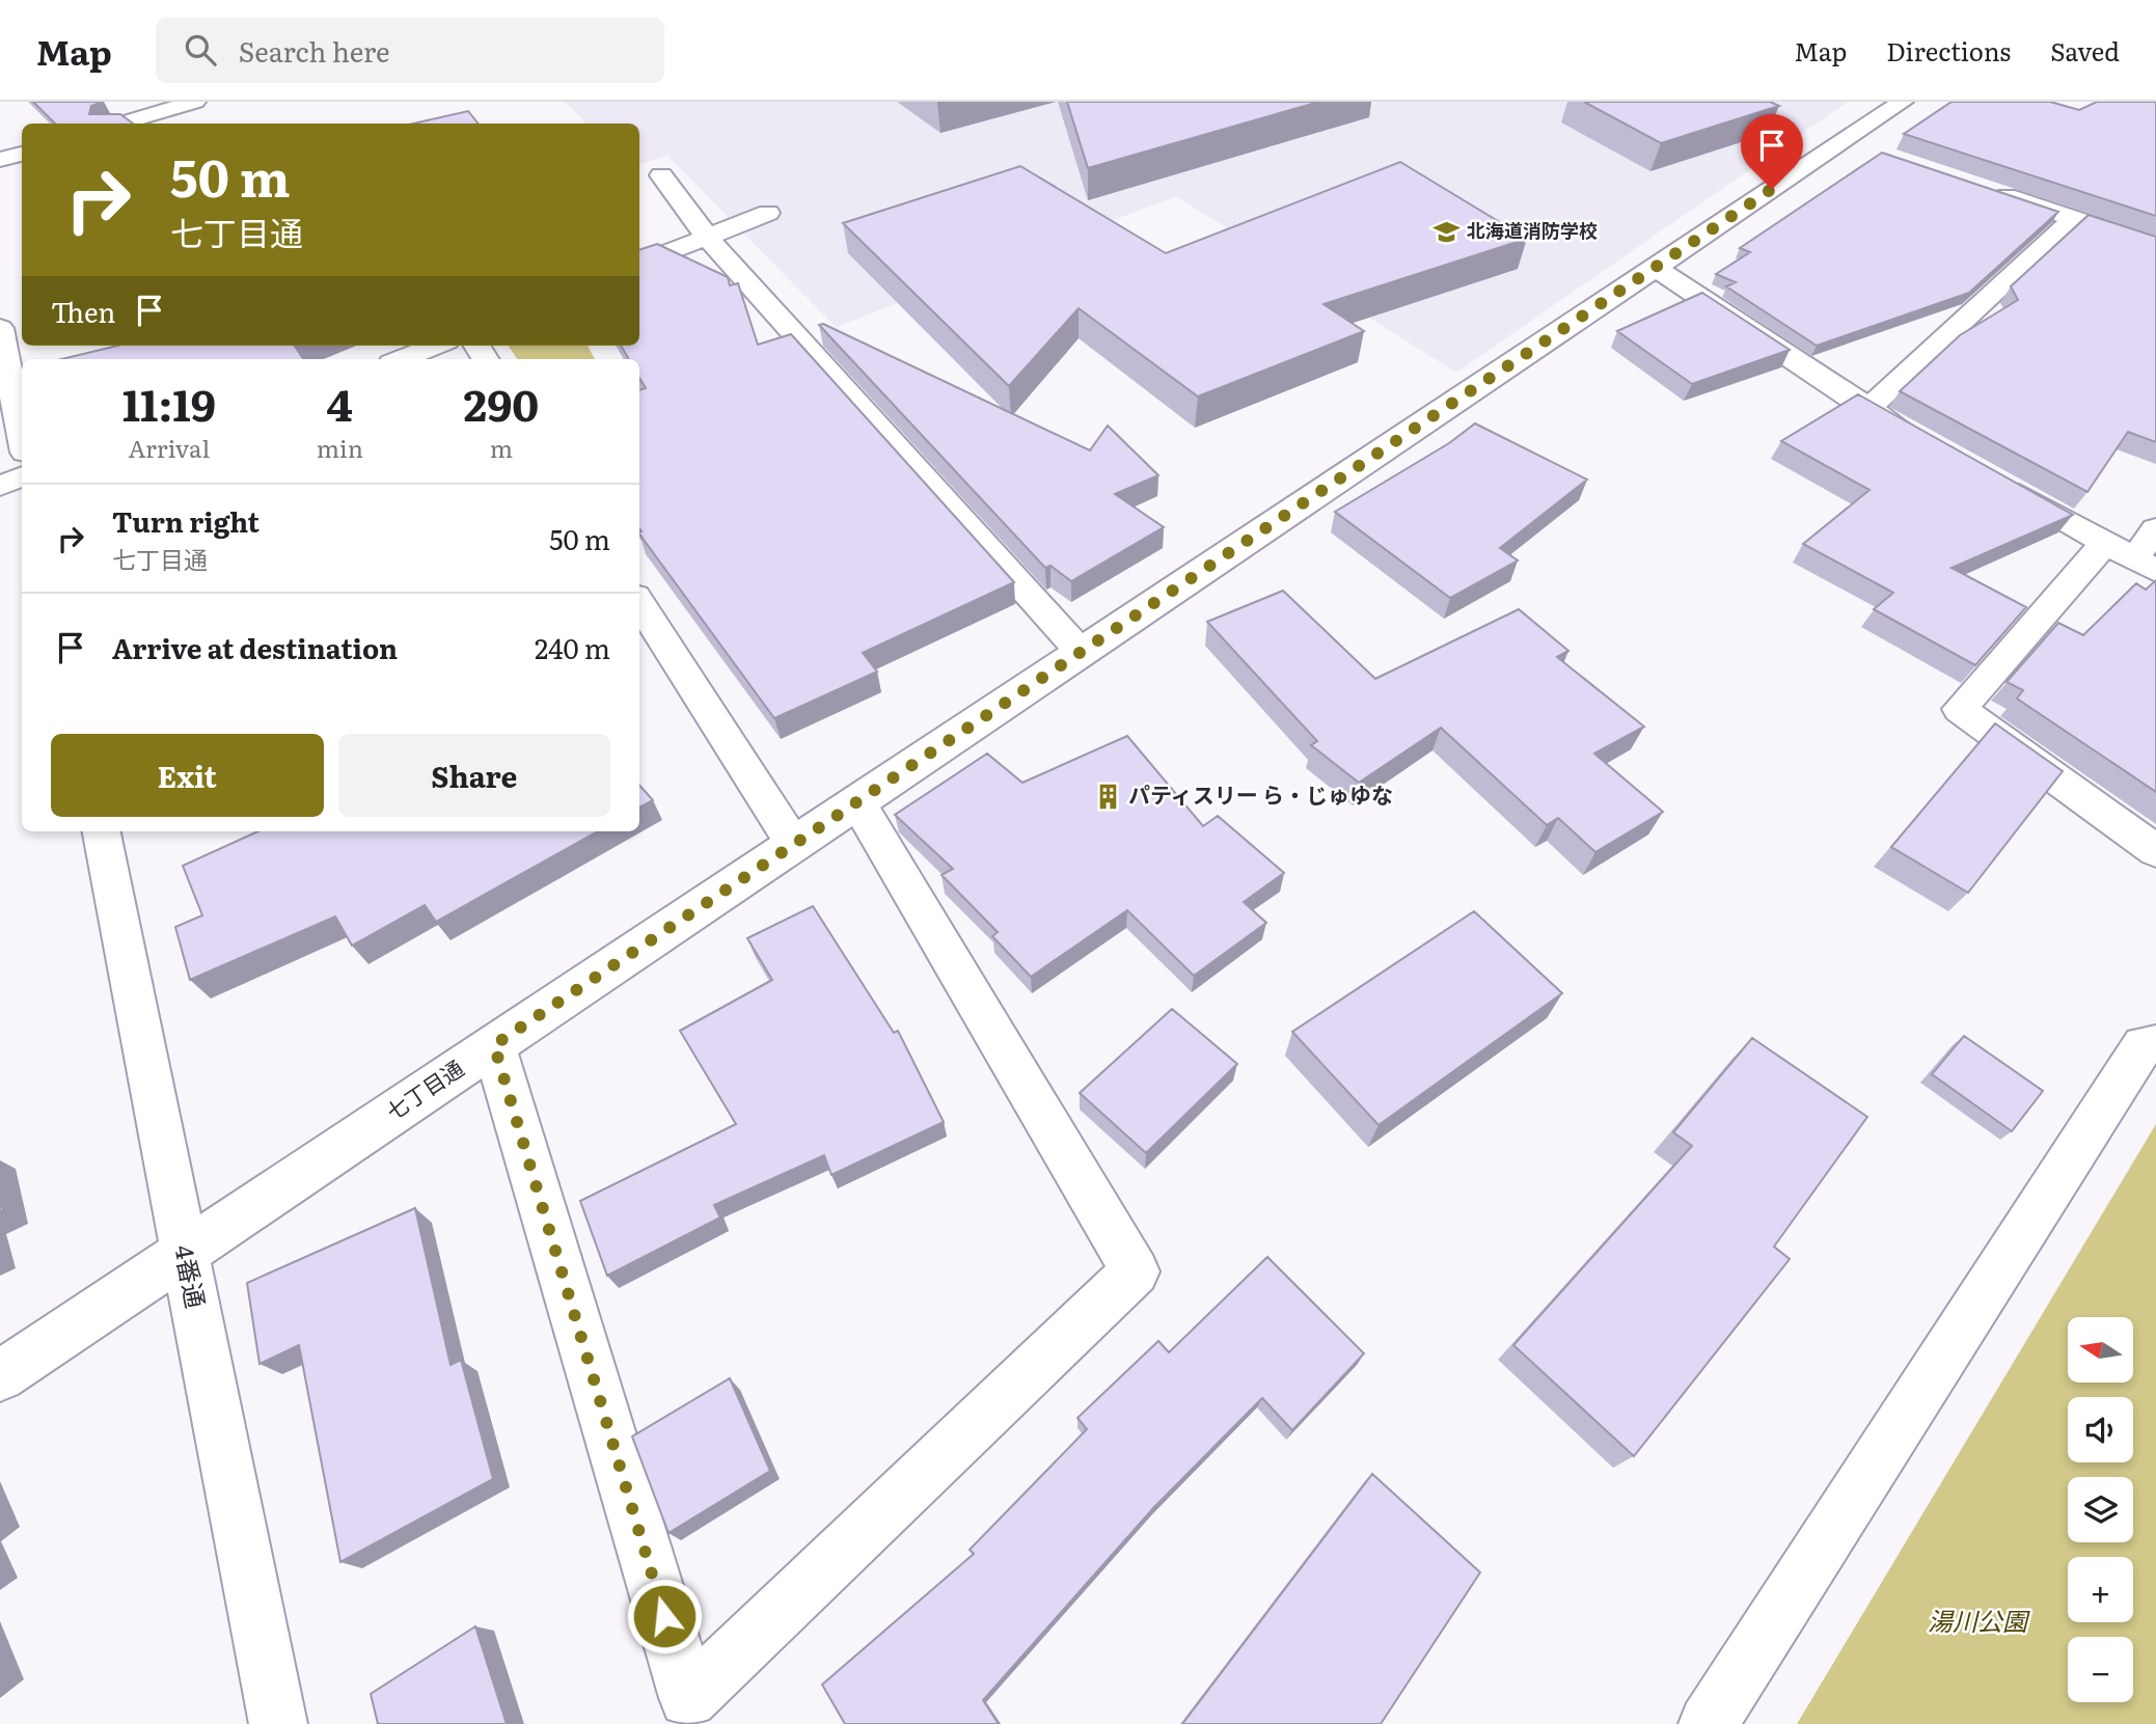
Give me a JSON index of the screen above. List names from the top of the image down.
{
  "streets": {
    "street": ["七丁目通", "4番通"]
  },
  "crossings": [
    ["七丁目通", "4番通"]
  ],
  "parks": ["湯川公園"],
  "places": {
    "school or university": ["北海道消防学校"],
    "building": ["パティスリー ら・じゅゆな"]
  },
  "north": "left",
  "page": {
    "header": "Map",
    "search": "Search here",
    "nav": ["Map", "Directions", "Saved"],
    "turn": ["50 m", "七丁目通"],
    "then": "Then",
    "eta": [
      "11:19",
      "Arrival",
      "4",
      "min",
      "290",
      "m"
    ],
    "list": [
      {
        "name": "Turn right",
        "note": "七丁目通",
        "value": "50 m"
      },
      {
        "name": "Arrive at destination",
        "value": "240 m"
      }
    ],
    "buttons": ["Exit", "Share"],
    "map_buttons": ["+", "−"]
  }
}
